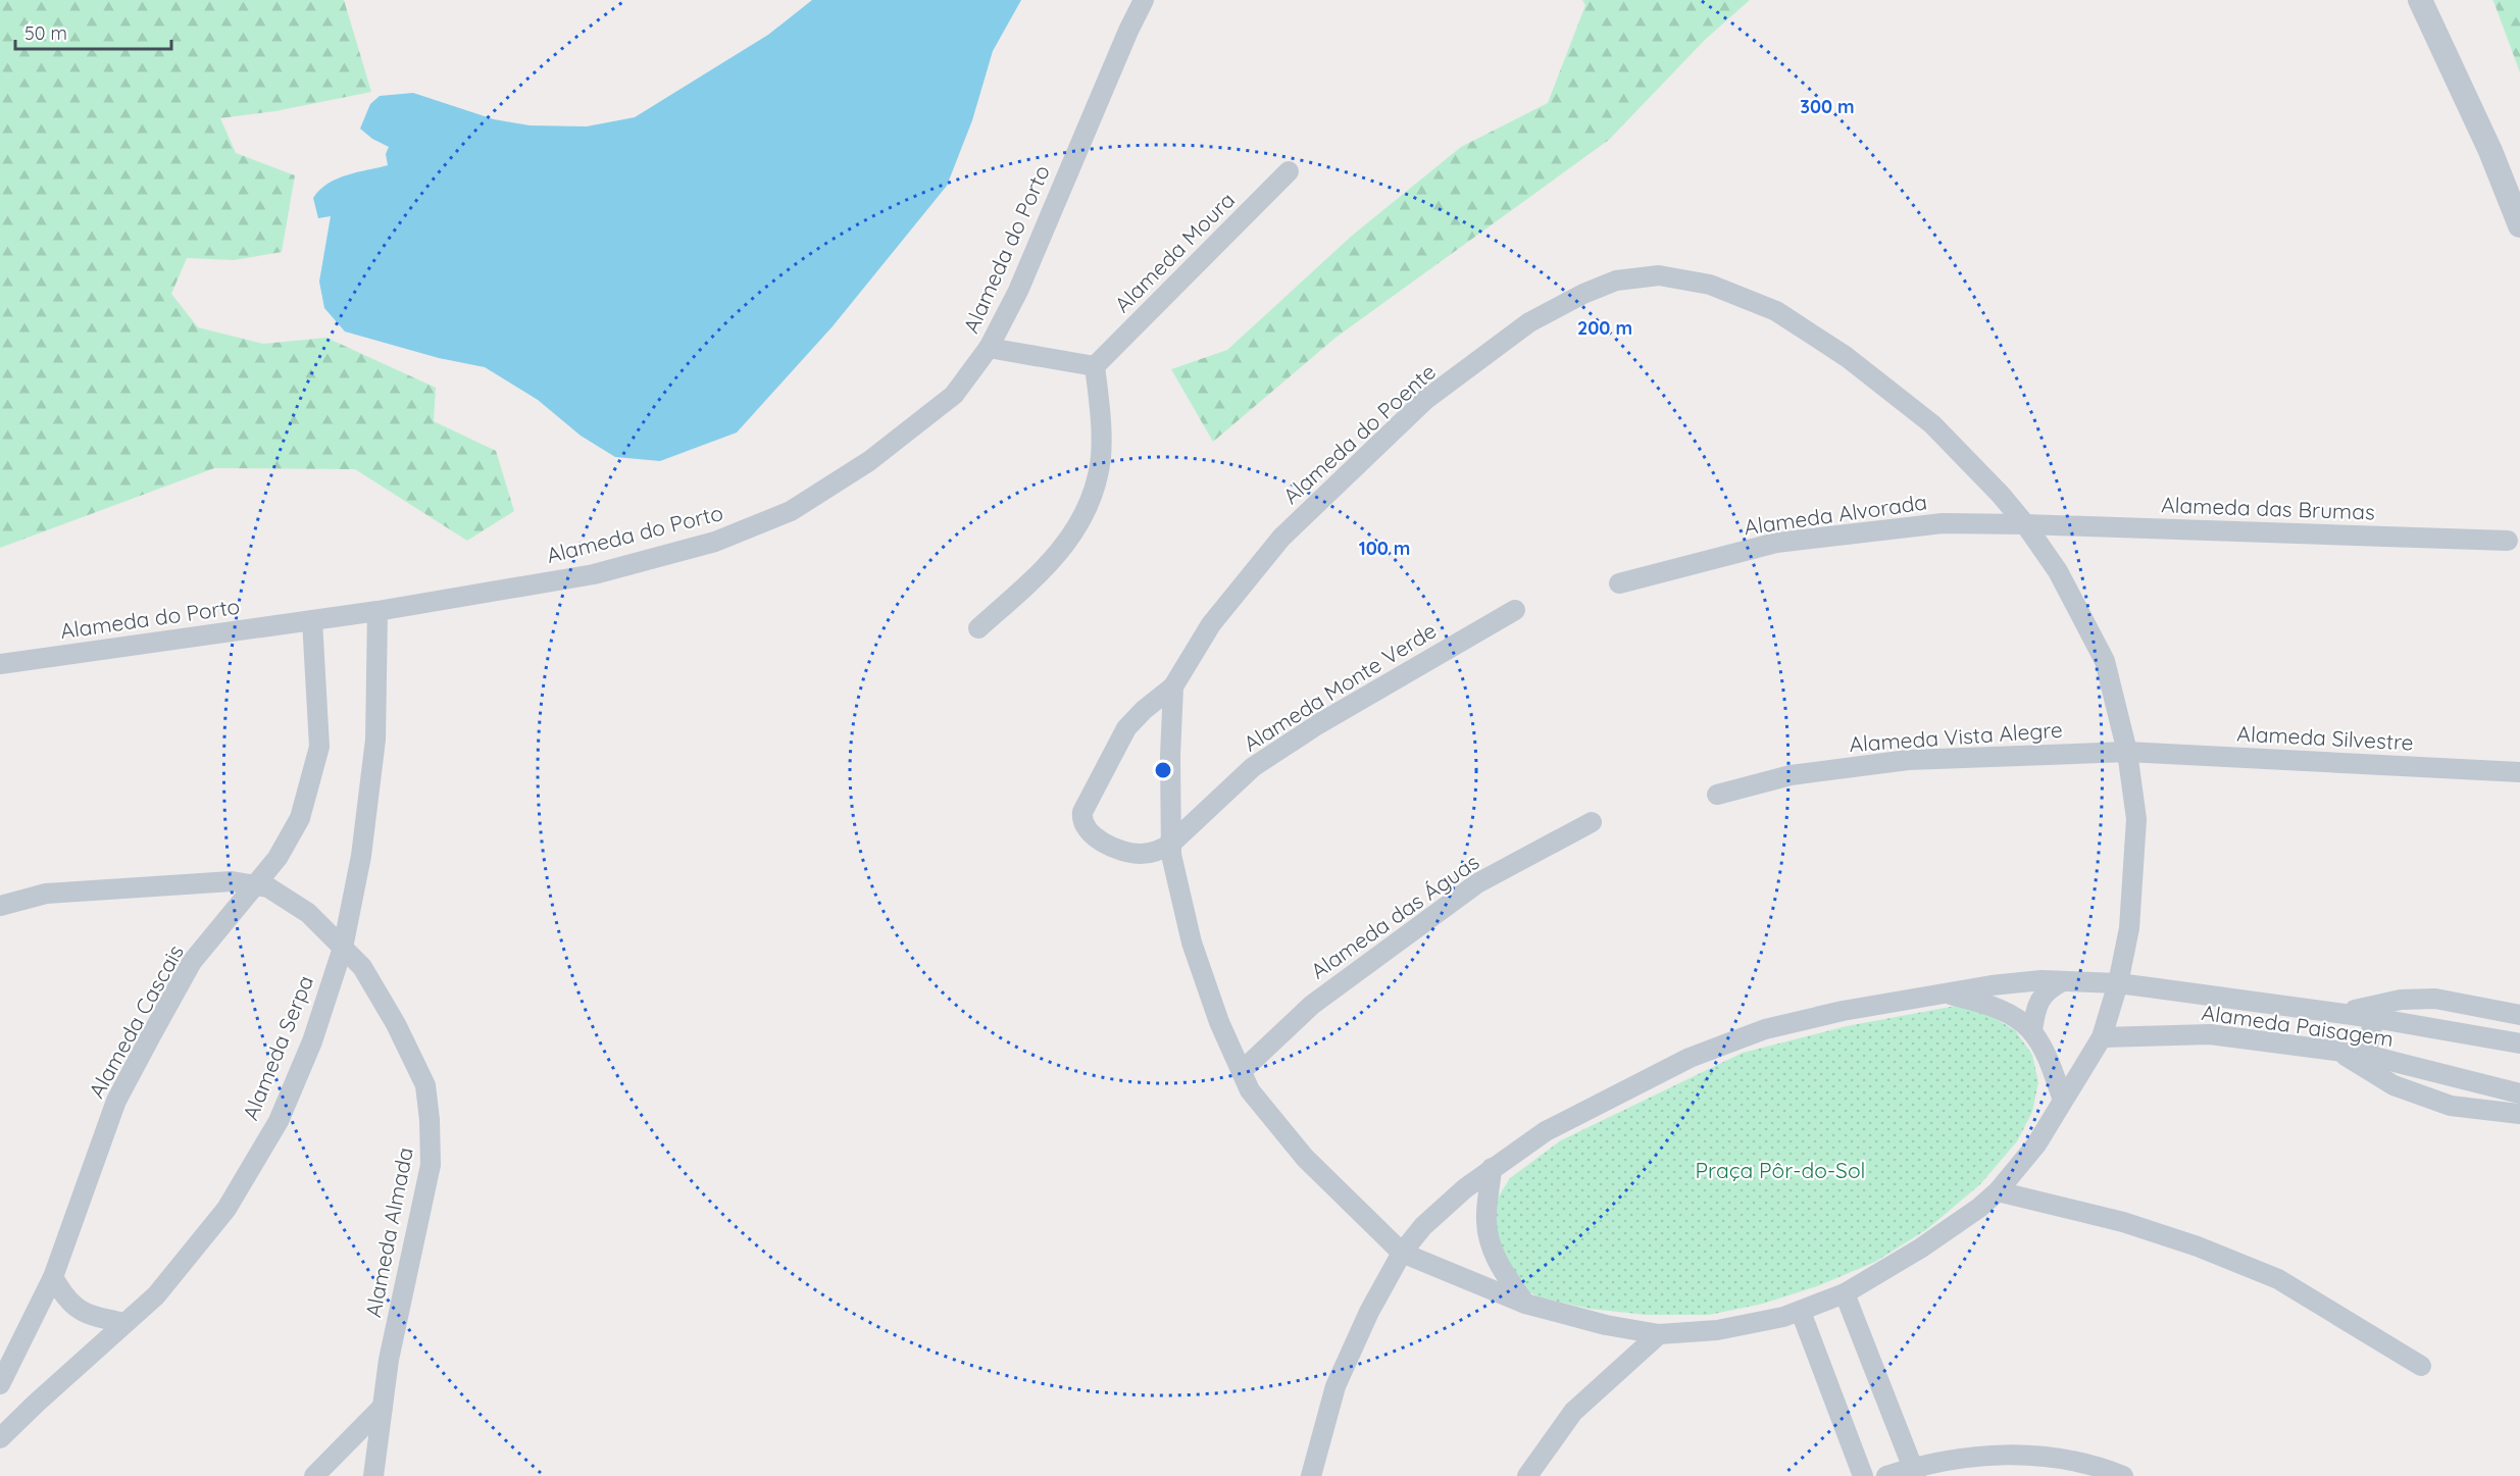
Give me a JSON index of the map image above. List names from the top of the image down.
{
  "streets": {
    "street": [
      "Alameda do Porto",
      "Alameda Moura",
      "Alameda do Poente",
      "Alameda das Brumas",
      "Alameda Alvorada",
      "Alameda Monte Verde",
      "Alameda Vista Alegre",
      "Alameda Silvestre",
      "Alameda das Águas",
      "Alameda Cascais",
      "Alameda Paisagem",
      "Alameda Serpa",
      "Alameda Almada"
    ]
  },
  "crossings": [
    ["Alameda do Porto", "Alameda Cascais"],
    ["Alameda do Porto", "Alameda Serpa"],
    ["Alameda do Poente", "Alameda das Brumas"],
    ["Alameda do Poente", "Alameda Alvorada"],
    ["Alameda do Poente", "Alameda Monte Verde"],
    ["Alameda do Poente", "Alameda Vista Alegre"],
    ["Alameda do Poente", "Alameda Silvestre"],
    ["Alameda do Poente", "Alameda das Águas"],
    ["Alameda do Poente", "Alameda Paisagem"],
    ["Alameda das Brumas", "Alameda Alvorada"],
    ["Alameda Vista Alegre", "Alameda Silvestre"],
    ["Alameda Cascais", "Alameda Almada"],
    ["Alameda Serpa", "Alameda Almada"]
  ],
  "parks": ["Praça Pôr-do-Sol"],
  "scale_bar": "50 m",
  "rings": ["300 m", "200 m", "100 m"]
}
